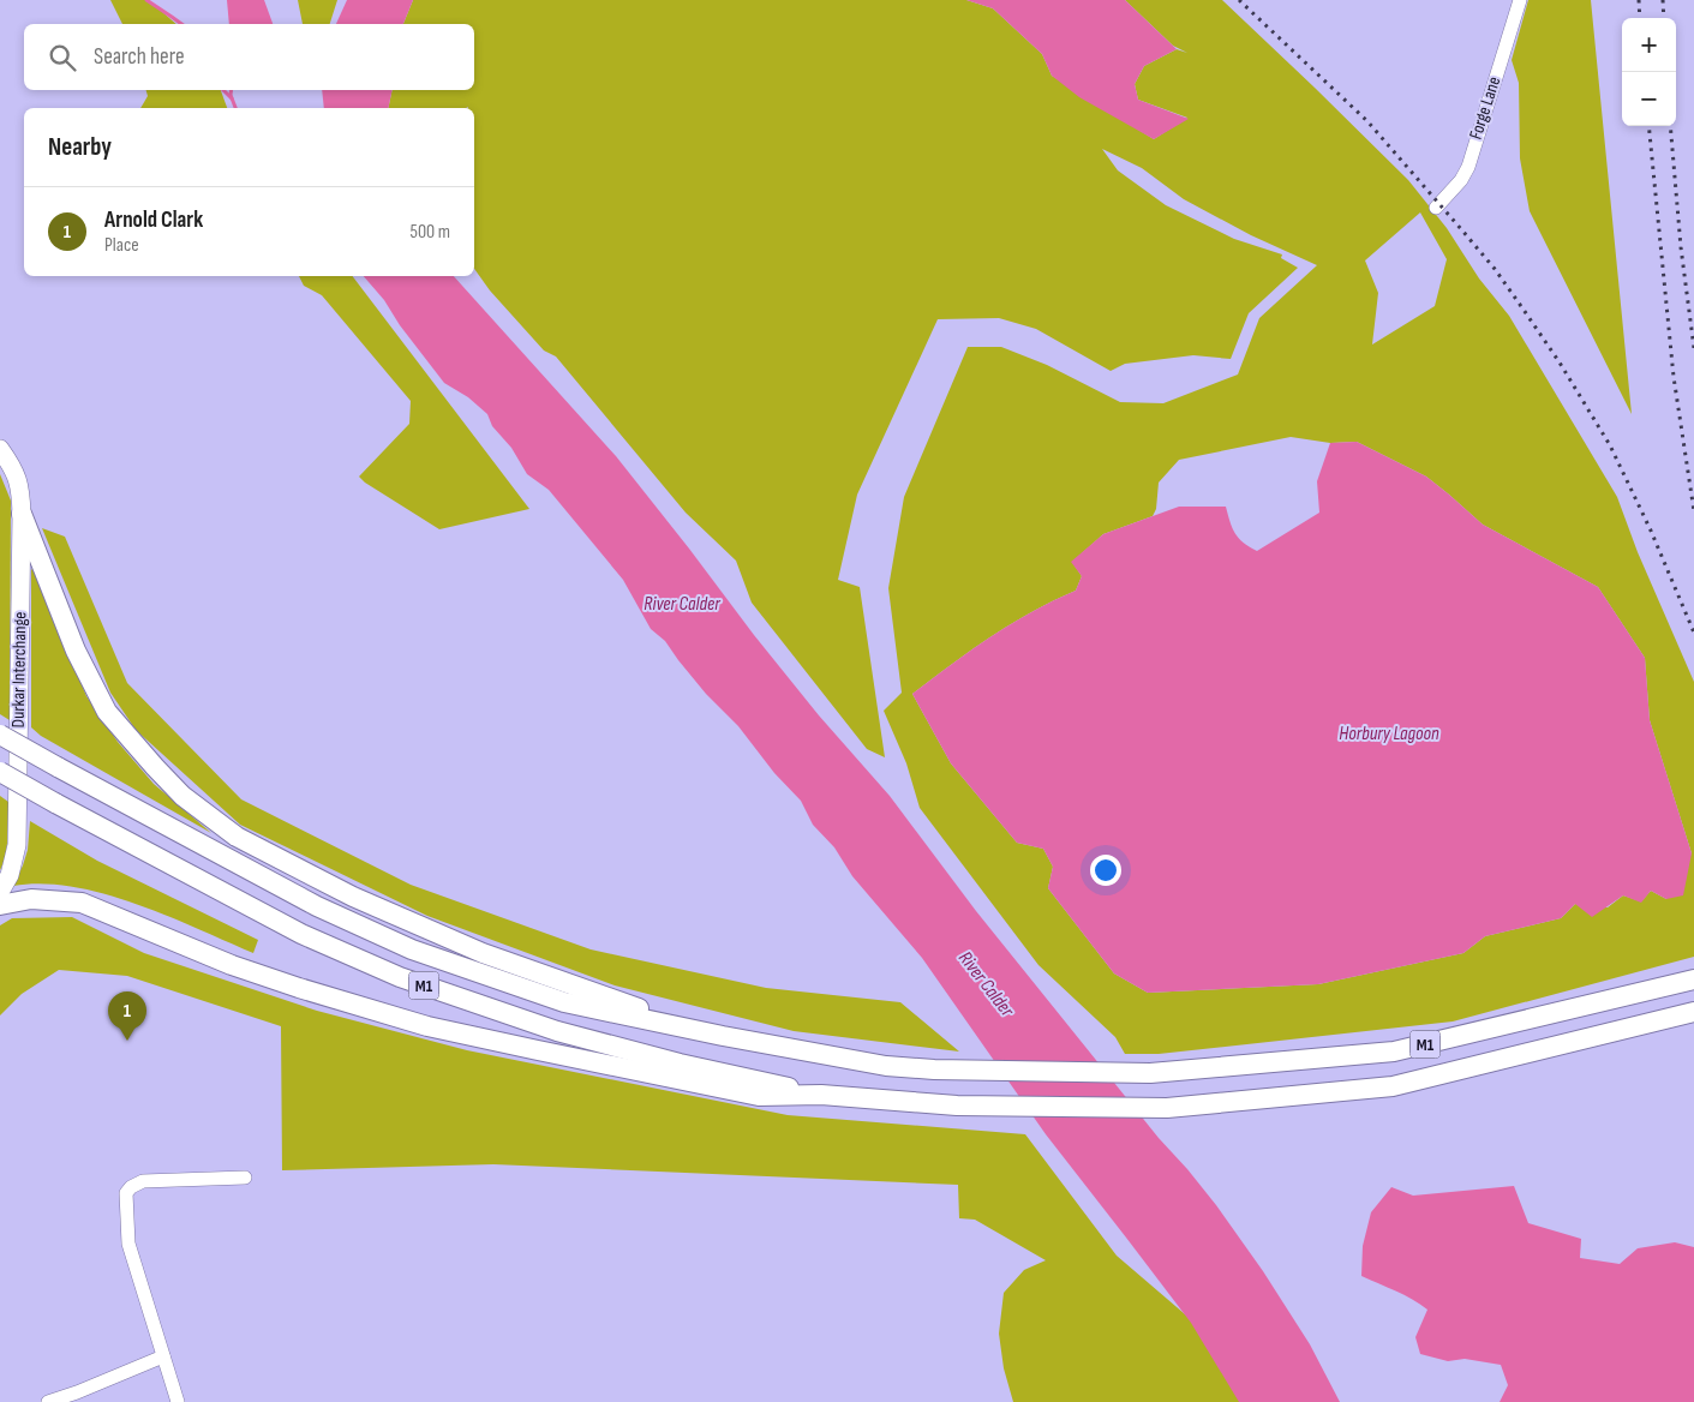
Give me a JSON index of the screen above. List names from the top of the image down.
{
  "streets": {
    "highway": ["M1"],
    "main road": ["Durkar Interchange"],
    "street": ["Forge Lane"]
  },
  "water": ["River Calder", "Horbury Lagoon"],
  "page": {
    "map_buttons": ["+", "−"],
    "search": "Search here",
    "heading": "Nearby",
    "list": [
      {
        "mark": "1",
        "name": "Arnold Clark",
        "note": "Place",
        "value": "500 m"
      }
    ],
    "pins": "1"
  }
}
